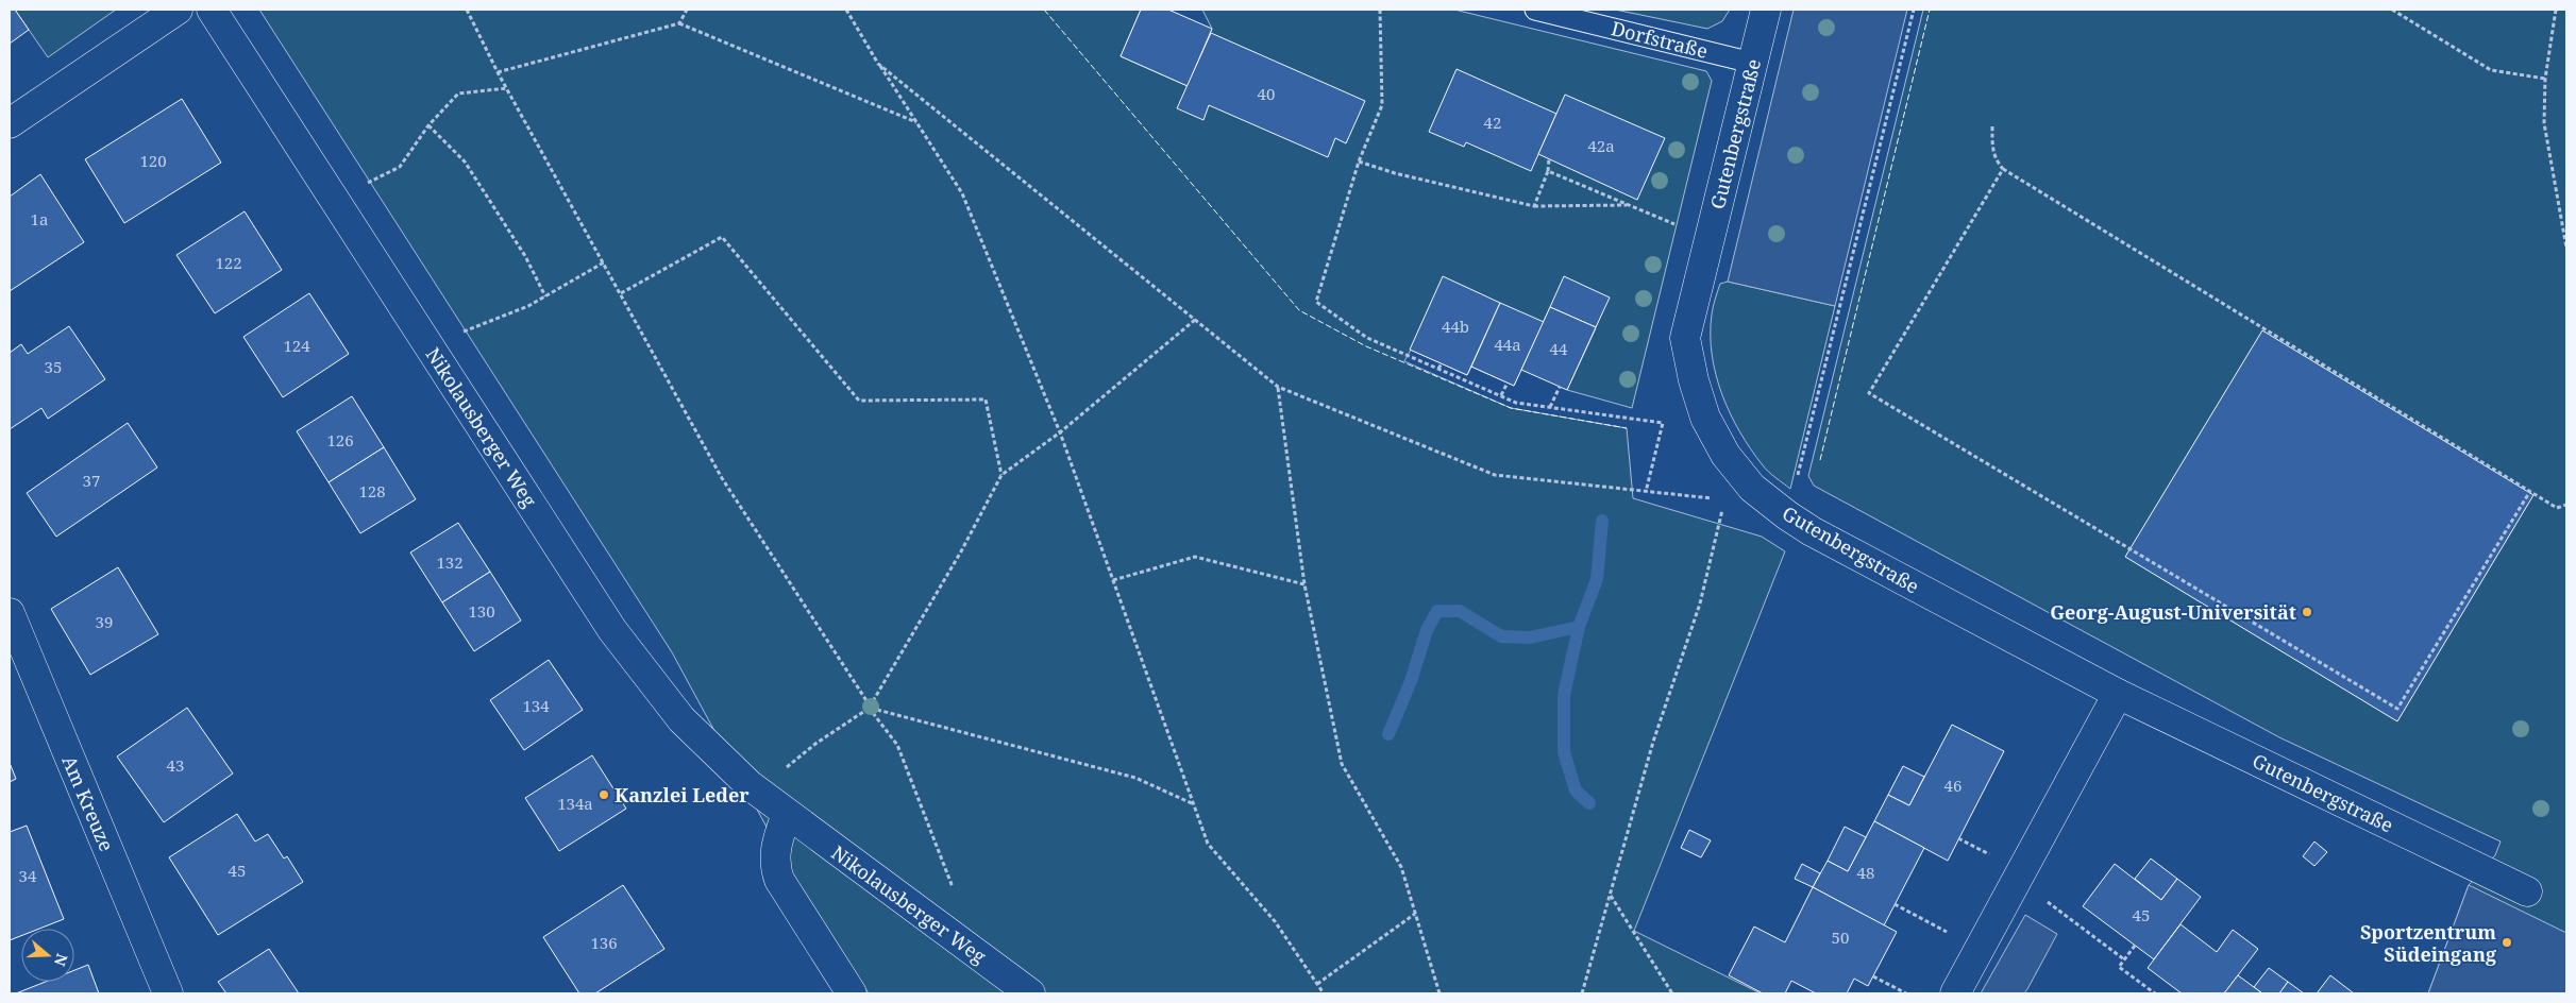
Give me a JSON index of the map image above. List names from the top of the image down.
{
  "streets": {
    "street": ["Gutenbergstraße", "Nikolausberger Weg", "Am Kreuze"],
    "lane": ["Dorfstraße"]
  },
  "crossings": [
    ["Dorfstraße", "Gutenbergstraße"]
  ],
  "places": ["Georg-August-Universität", "Kanzlei Leder", "Sportzentrum Südeingang"],
  "house_numbers": [
    "40",
    "42",
    "42a",
    "120",
    "1a",
    "122",
    "44b",
    "44a",
    "124",
    "44",
    "35",
    "126",
    "37",
    "128",
    "132",
    "130",
    "39",
    "134",
    "43",
    "46",
    "134a",
    "45",
    "48",
    "34",
    "45",
    "50",
    "136"
  ],
  "north": "right"
}
